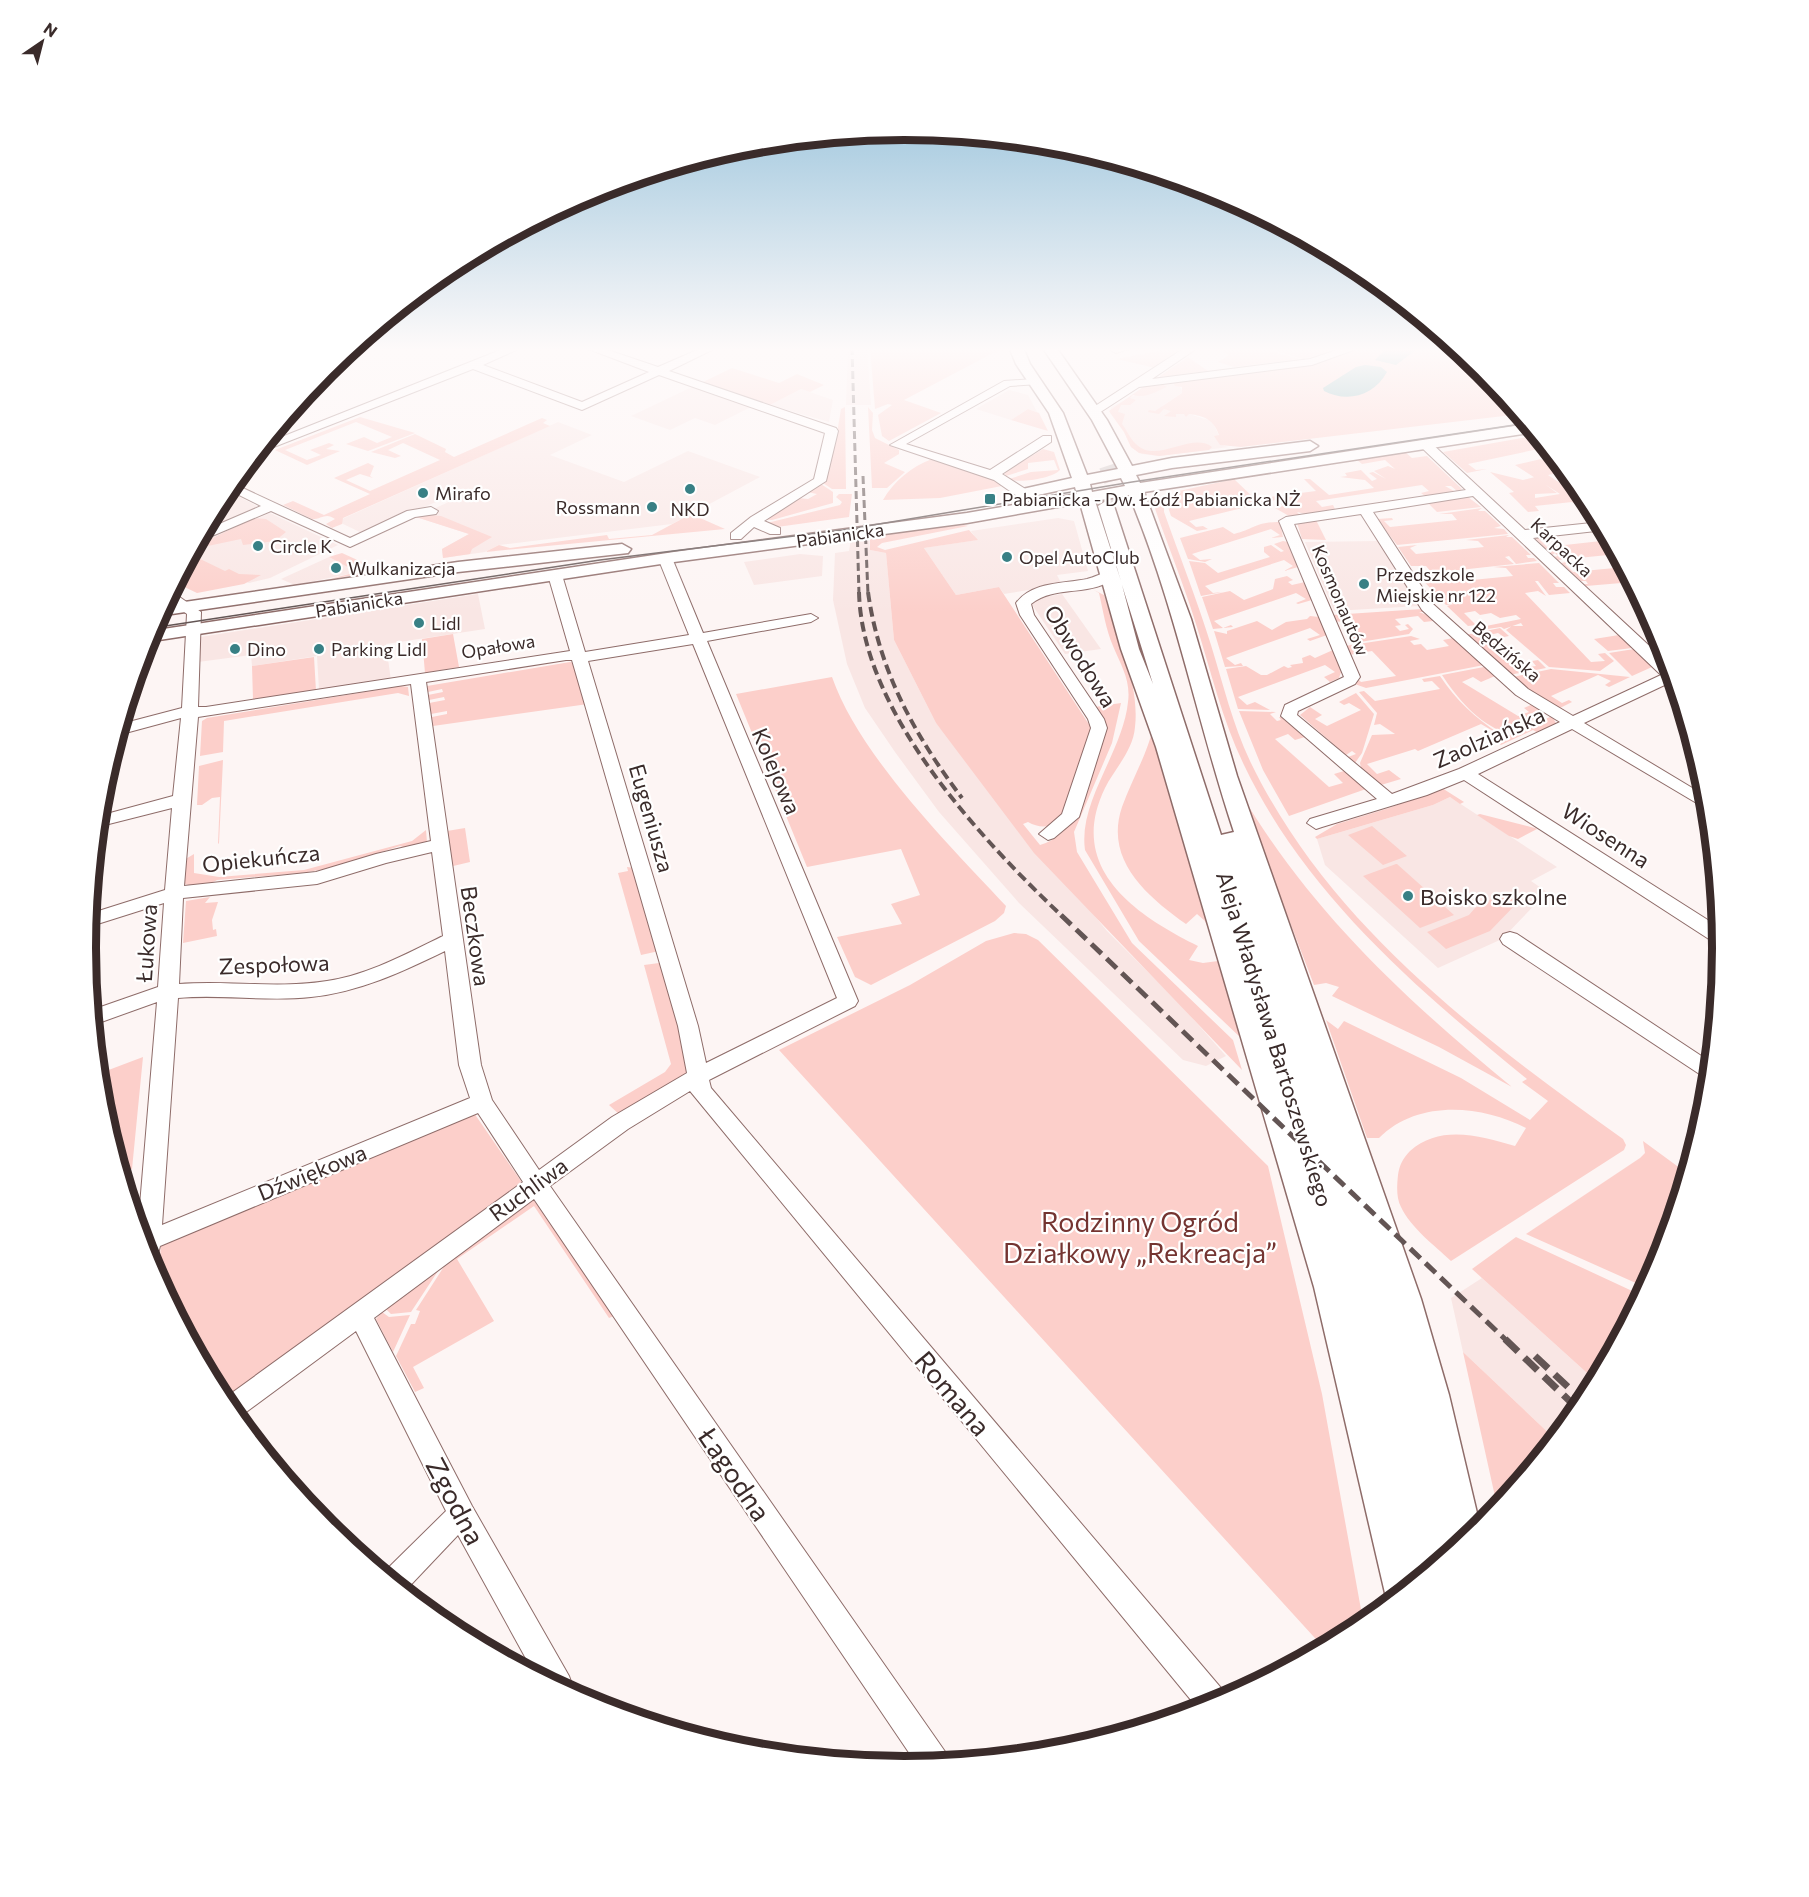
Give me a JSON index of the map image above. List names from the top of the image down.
{
  "streets": {
    "main road": ["Pabianicka", "Aleja Władysława Bartoszewskiego"],
    "street": [
      "Karpacka",
      "Kosmonautów",
      "Opałowa",
      "Będzińska",
      "Obwodowa",
      "Zaolziańska",
      "Kolejowa",
      "Eugeniusza",
      "Wiosenna",
      "Opiekuńcza",
      "Beczkowa",
      "Łukowa",
      "Zespołowa",
      "Dźwiękowa",
      "Ruchliwa",
      "Romana",
      "Łagodna",
      "Zgodna"
    ]
  },
  "crossings": [
    ["Pabianicka", "Kolejowa"],
    ["Pabianicka", "Eugeniusza"],
    ["Pabianicka", "Łukowa"],
    ["Karpacka", "Kosmonautów"],
    ["Kosmonautów", "Będzińska"],
    ["Kosmonautów", "Zaolziańska"],
    ["Opałowa", "Kolejowa"],
    ["Opałowa", "Eugeniusza"],
    ["Opałowa", "Beczkowa"],
    ["Opałowa", "Łukowa"],
    ["Będzińska", "Zaolziańska"],
    ["Zaolziańska", "Wiosenna"],
    ["Kolejowa", "Ruchliwa"],
    ["Eugeniusza", "Ruchliwa"],
    ["Eugeniusza", "Romana"],
    ["Opiekuńcza", "Beczkowa"],
    ["Opiekuńcza", "Łukowa"],
    ["Beczkowa", "Zespołowa"],
    ["Beczkowa", "Dźwiękowa"],
    ["Beczkowa", "Ruchliwa"],
    ["Beczkowa", "Łagodna"],
    ["Łukowa", "Zespołowa"],
    ["Ruchliwa", "Romana"],
    ["Ruchliwa", "Łagodna"],
    ["Ruchliwa", "Zgodna"]
  ],
  "parks": ["Rodzinny Ogród Działkowy „Rekreacja”"],
  "places": {
    "other": [
      "NKD",
      "Mirafo",
      "Rossmann",
      "Circle K",
      "Opel AutoClub",
      "Wulkanizacja",
      "Przedszkole Miejskie nr 122",
      "Lidl",
      "Dino",
      "Parking Lidl",
      "Boisko szkolne"
    ],
    "transit": ["Pabianicka - Dw. Łódź Pabianicka NŻ"]
  },
  "north": "top right"
}
